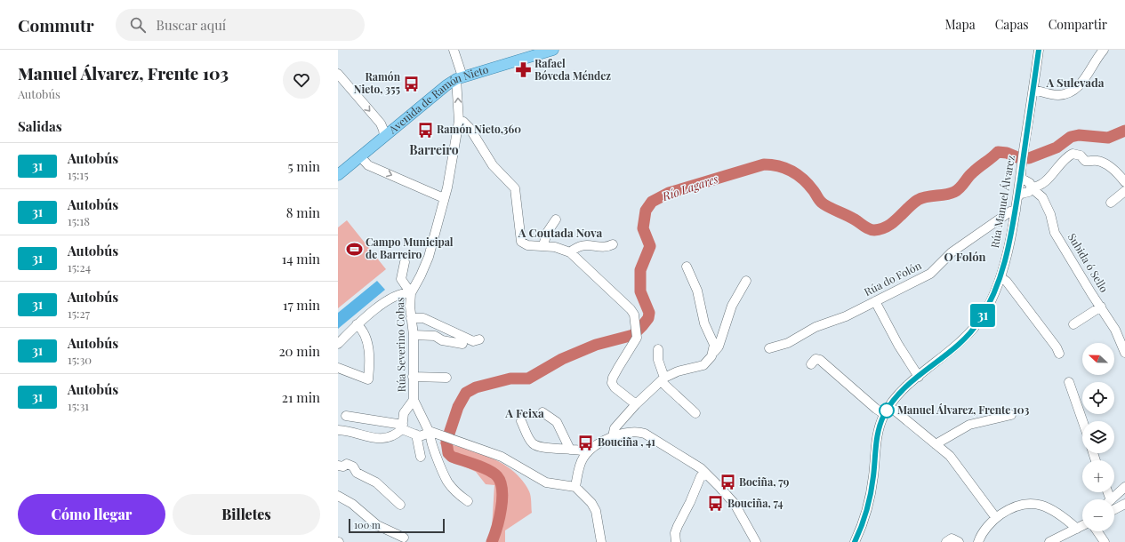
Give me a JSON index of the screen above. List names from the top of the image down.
{
  "streets": {
    "main road": ["Avenida de Ramón Nieto"],
    "street": [
      "Rúa Manuel Álvarez",
      "Subida ó Sello",
      "Rúa do Folón",
      "Rúa Severino Cobas"
    ]
  },
  "crossings": [
    ["Avenida de Ramón Nieto", "Rúa Severino Cobas"],
    ["Rúa Manuel Álvarez", "Subida ó Sello"],
    ["Rúa Manuel Álvarez", "Rúa do Folón"]
  ],
  "districts": [
    "A Sulevada",
    "Barreiro",
    "A Coutada Nova",
    "O Folón",
    "A Feixa"
  ],
  "water": ["Río Lagares"],
  "places": {
    "pharmacy": ["Rafael Bóveda Méndez"],
    "bus stop": [
      "Ramón Nieto, 355",
      "Ramón Nieto,360",
      "Bouciña , 41",
      "Bociña, 79",
      "Bouciña, 74"
    ],
    "sports": ["Campo Municipal de Barreiro"],
    "other": ["Manuel Álvarez, Frente 103"]
  },
  "lines": ["bus line 31"],
  "scale_bar": "100 m",
  "north": "left",
  "page": {
    "header": "Commutr",
    "search": "Buscar aquí",
    "nav": ["Mapa", "Capas", "Compartir"],
    "heading": [
      ["Manuel Álvarez, Frente 103", "Autobús"],
      "Salidas"
    ],
    "on_map": "31",
    "list": [
      {
        "mark": "31",
        "name": "Autobús",
        "note": "15:15",
        "value": "5 min"
      },
      {
        "mark": "31",
        "name": "Autobús",
        "note": "15:18",
        "value": "8 min"
      },
      {
        "mark": "31",
        "name": "Autobús",
        "note": "15:24",
        "value": "14 min"
      },
      {
        "mark": "31",
        "name": "Autobús",
        "note": "15:27",
        "value": "17 min"
      },
      {
        "mark": "31",
        "name": "Autobús",
        "note": "15:30",
        "value": "20 min"
      },
      {
        "mark": "31",
        "name": "Autobús",
        "note": "15:31",
        "value": "21 min"
      }
    ],
    "map_buttons": ["+", "−"],
    "buttons": ["Cómo llegar", "Billetes"],
    "scale": "100 m"
  }
}
